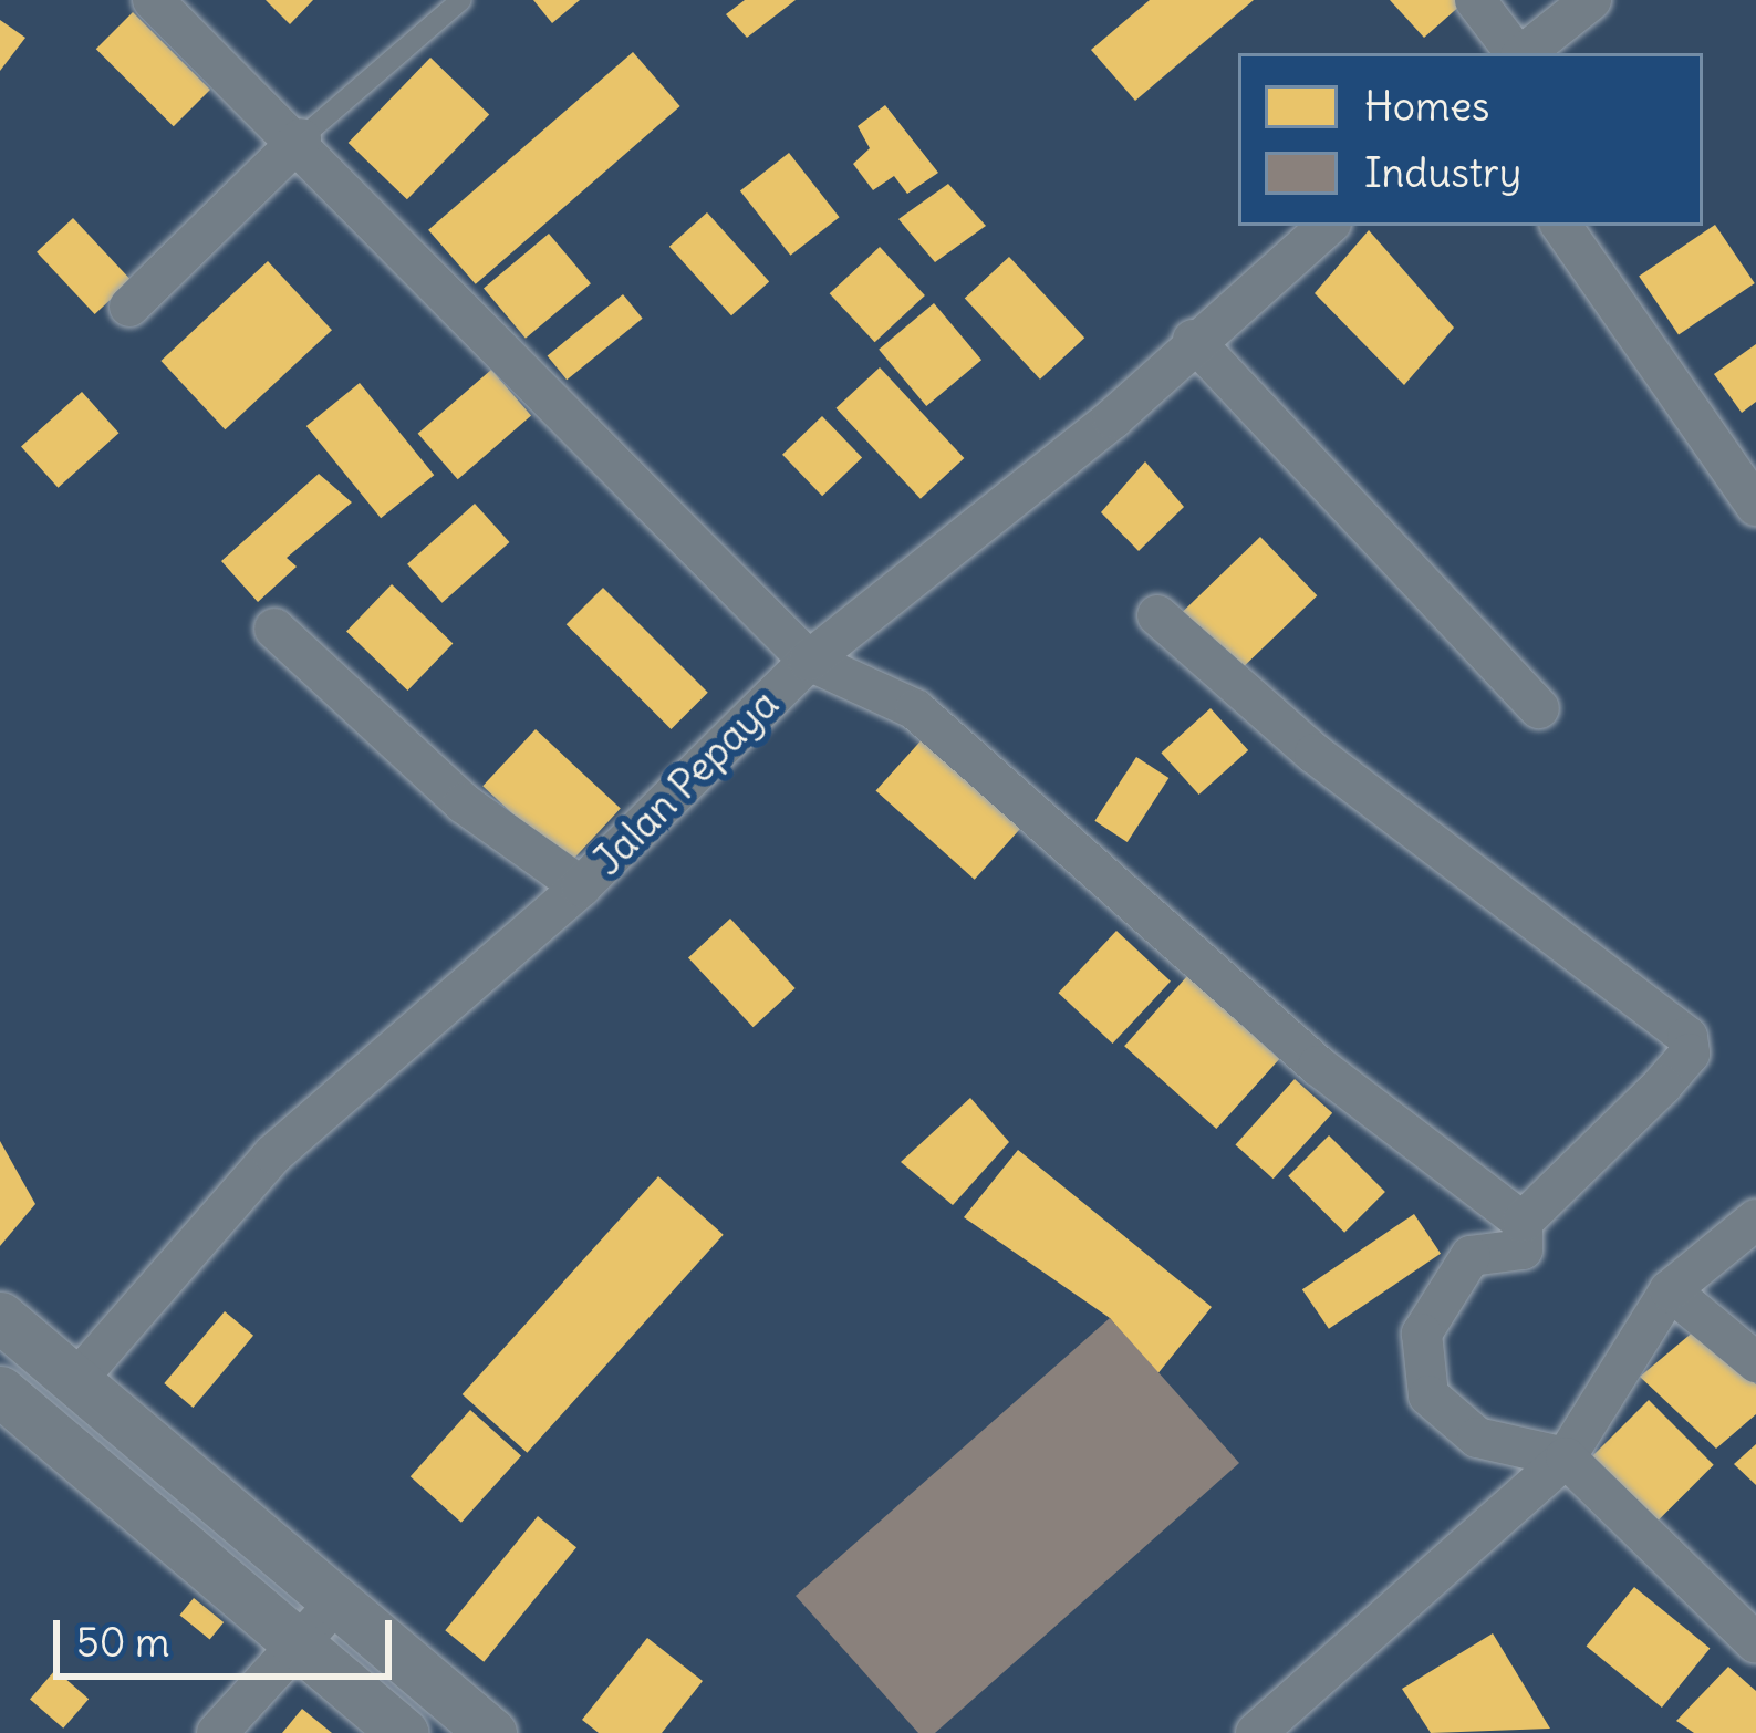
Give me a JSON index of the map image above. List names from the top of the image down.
{
  "streets": {
    "street": ["Jalan Pepaya"]
  },
  "legend": ["Homes", "Industry"],
  "scale_bar": "50 m"
}
